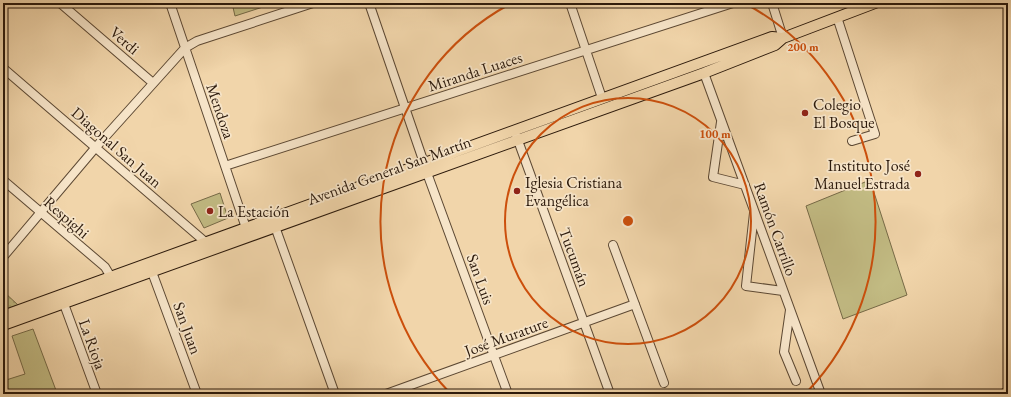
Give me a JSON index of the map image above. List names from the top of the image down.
{
  "streets": {
    "main road": ["Avenida General San Martín"],
    "street": [
      "Verdi",
      "Miranda Luaces",
      "Mendoza",
      "Diagonal San Juan",
      "Respighi",
      "Ramón Carrillo",
      "Tucumán",
      "San Luis",
      "San Juan",
      "José Murature",
      "La Rioja"
    ]
  },
  "crossings": [
    ["Miranda Luaces", "Mendoza"],
    ["Miranda Luaces", "San Luis"],
    ["Mendoza", "Avenida General San Martín"],
    ["Diagonal San Juan", "Avenida General San Martín"],
    ["Avenida General San Martín", "Respighi"],
    ["Avenida General San Martín", "Ramón Carrillo"],
    ["Avenida General San Martín", "Tucumán"],
    ["Avenida General San Martín", "San Luis"],
    ["Avenida General San Martín", "San Juan"],
    ["Avenida General San Martín", "La Rioja"],
    ["Tucumán", "José Murature"],
    ["San Luis", "José Murature"]
  ],
  "places": [
    "Colegio El Bosque",
    "Instituto José Manuel Estrada",
    "Iglesia Cristiana Evangélica",
    "La Estación"
  ],
  "rings": ["200 m", "100 m"]
}
